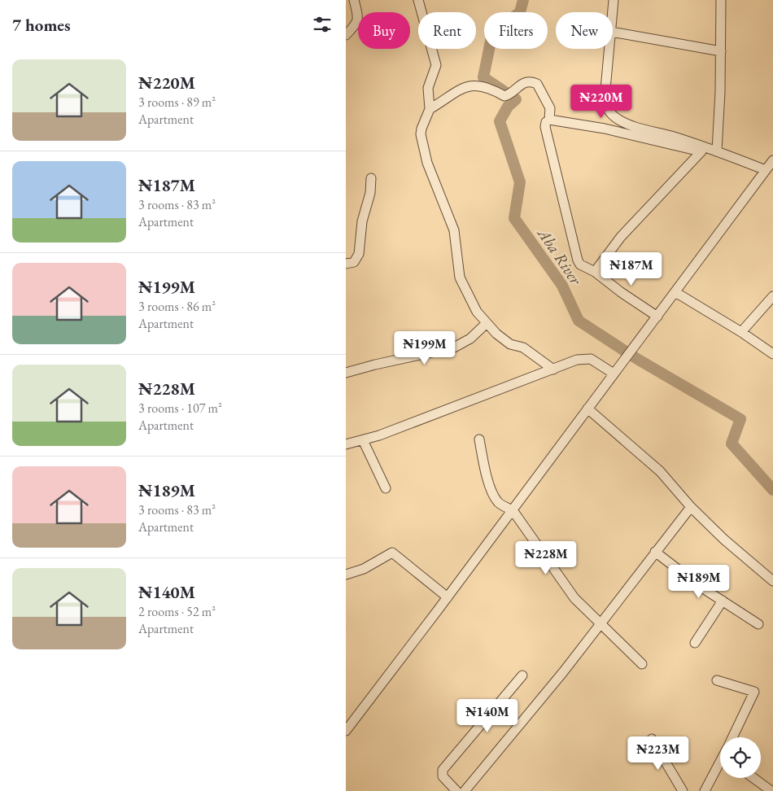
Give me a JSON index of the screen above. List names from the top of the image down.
{
  "water": ["Aba River"],
  "page": {
    "heading": "7 homes",
    "chip": [
      "Buy",
      "Rent",
      "Filters",
      "New"
    ],
    "list": [
      {
        "name": "₦220M",
        "note": "3 rooms · 89 m² · Apartment"
      },
      {
        "name": "₦187M",
        "note": "3 rooms · 83 m² · Apartment"
      },
      {
        "name": "₦199M",
        "note": "3 rooms · 86 m² · Apartment"
      },
      {
        "name": "₦228M",
        "note": "3 rooms · 107 m² · Apartment"
      },
      {
        "name": "₦189M",
        "note": "3 rooms · 83 m² · Apartment"
      },
      {
        "name": "₦140M",
        "note": "2 rooms · 52 m² · Apartment"
      }
    ],
    "price": [
      "₦220M",
      "₦187M",
      "₦199M",
      "₦228M",
      "₦189M",
      "₦140M",
      "₦223M"
    ]
  }
}
